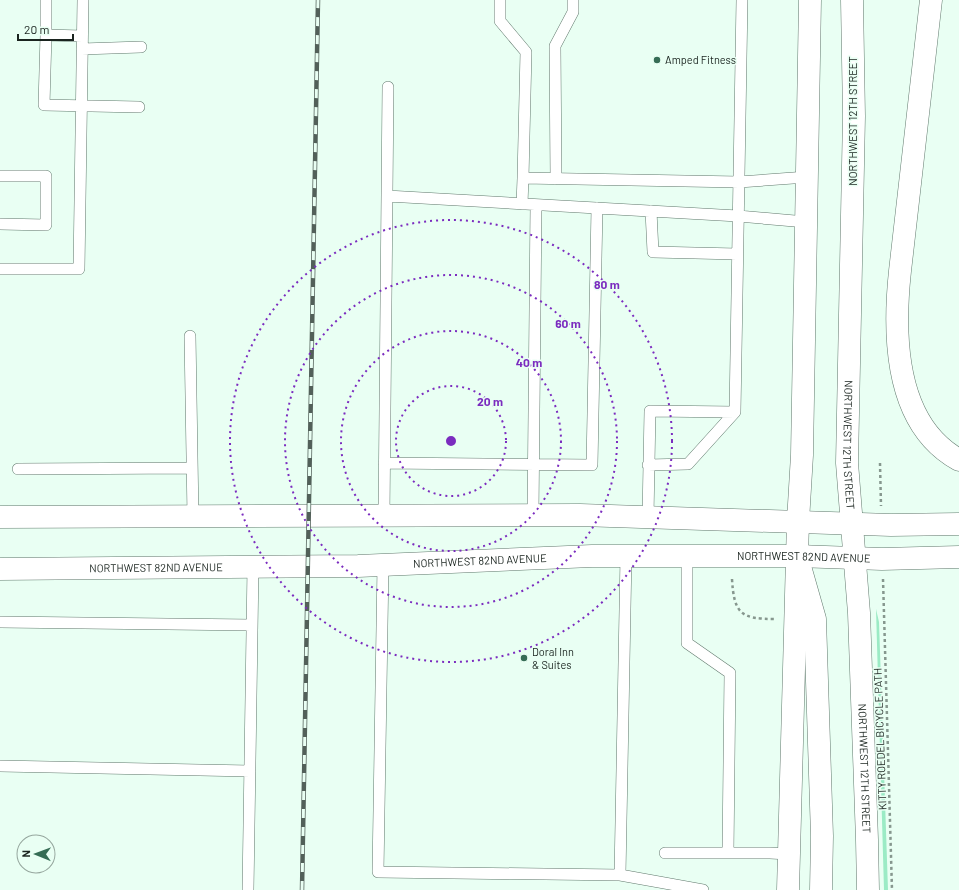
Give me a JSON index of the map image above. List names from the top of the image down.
{
  "streets": {
    "main road": ["NORTHWEST 12TH STREET", "NORTHWEST 82ND AVENUE"],
    "path": ["KITTY ROEDEL BICYCLE PATH"]
  },
  "crossings": [
    ["NORTHWEST 12TH STREET", "NORTHWEST 82ND AVENUE"]
  ],
  "places": ["Amped Fitness", "Doral Inn & Suites"],
  "scale_bar": "20 m",
  "north": "left",
  "rings": [
    "80 m",
    "60 m",
    "40 m",
    "20 m"
  ]
}
